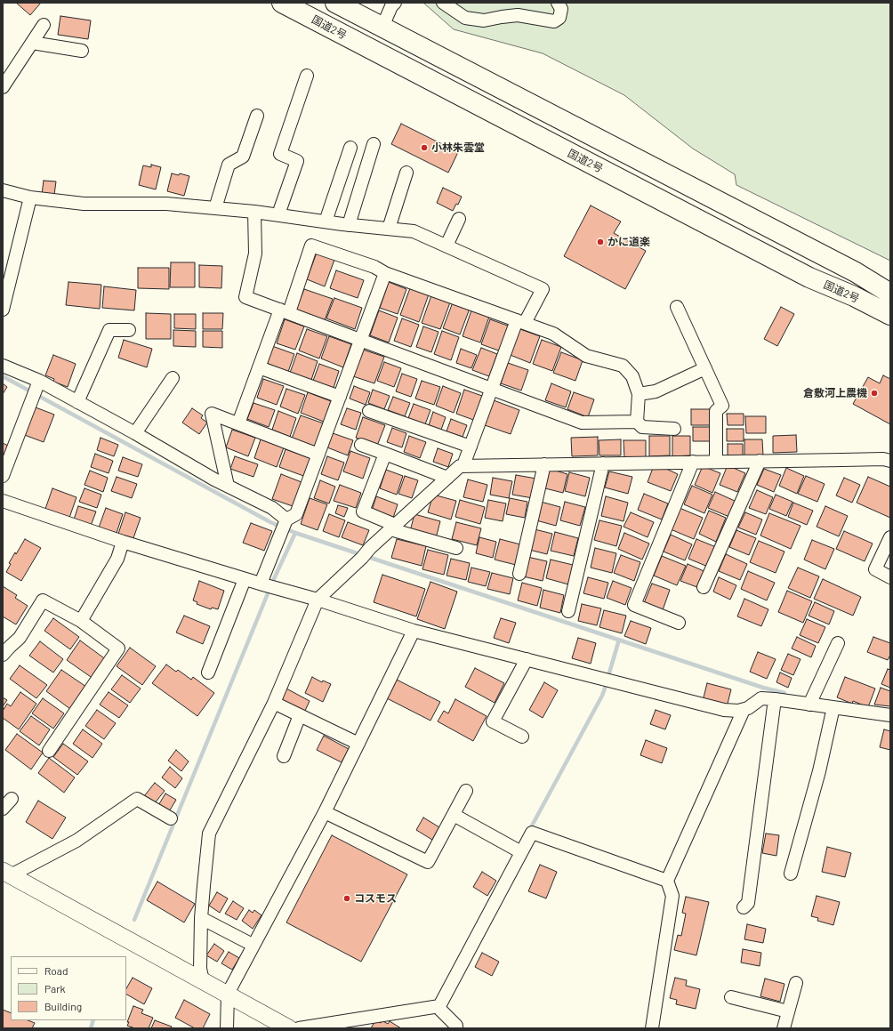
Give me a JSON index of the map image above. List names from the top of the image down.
{
  "streets": {
    "highway": ["国道2号"]
  },
  "places": [
    "小林朱雲堂",
    "かに道楽",
    "倉敷河上農機",
    "コスモス"
  ],
  "legend": ["Road", "Park", "Building"]
}
